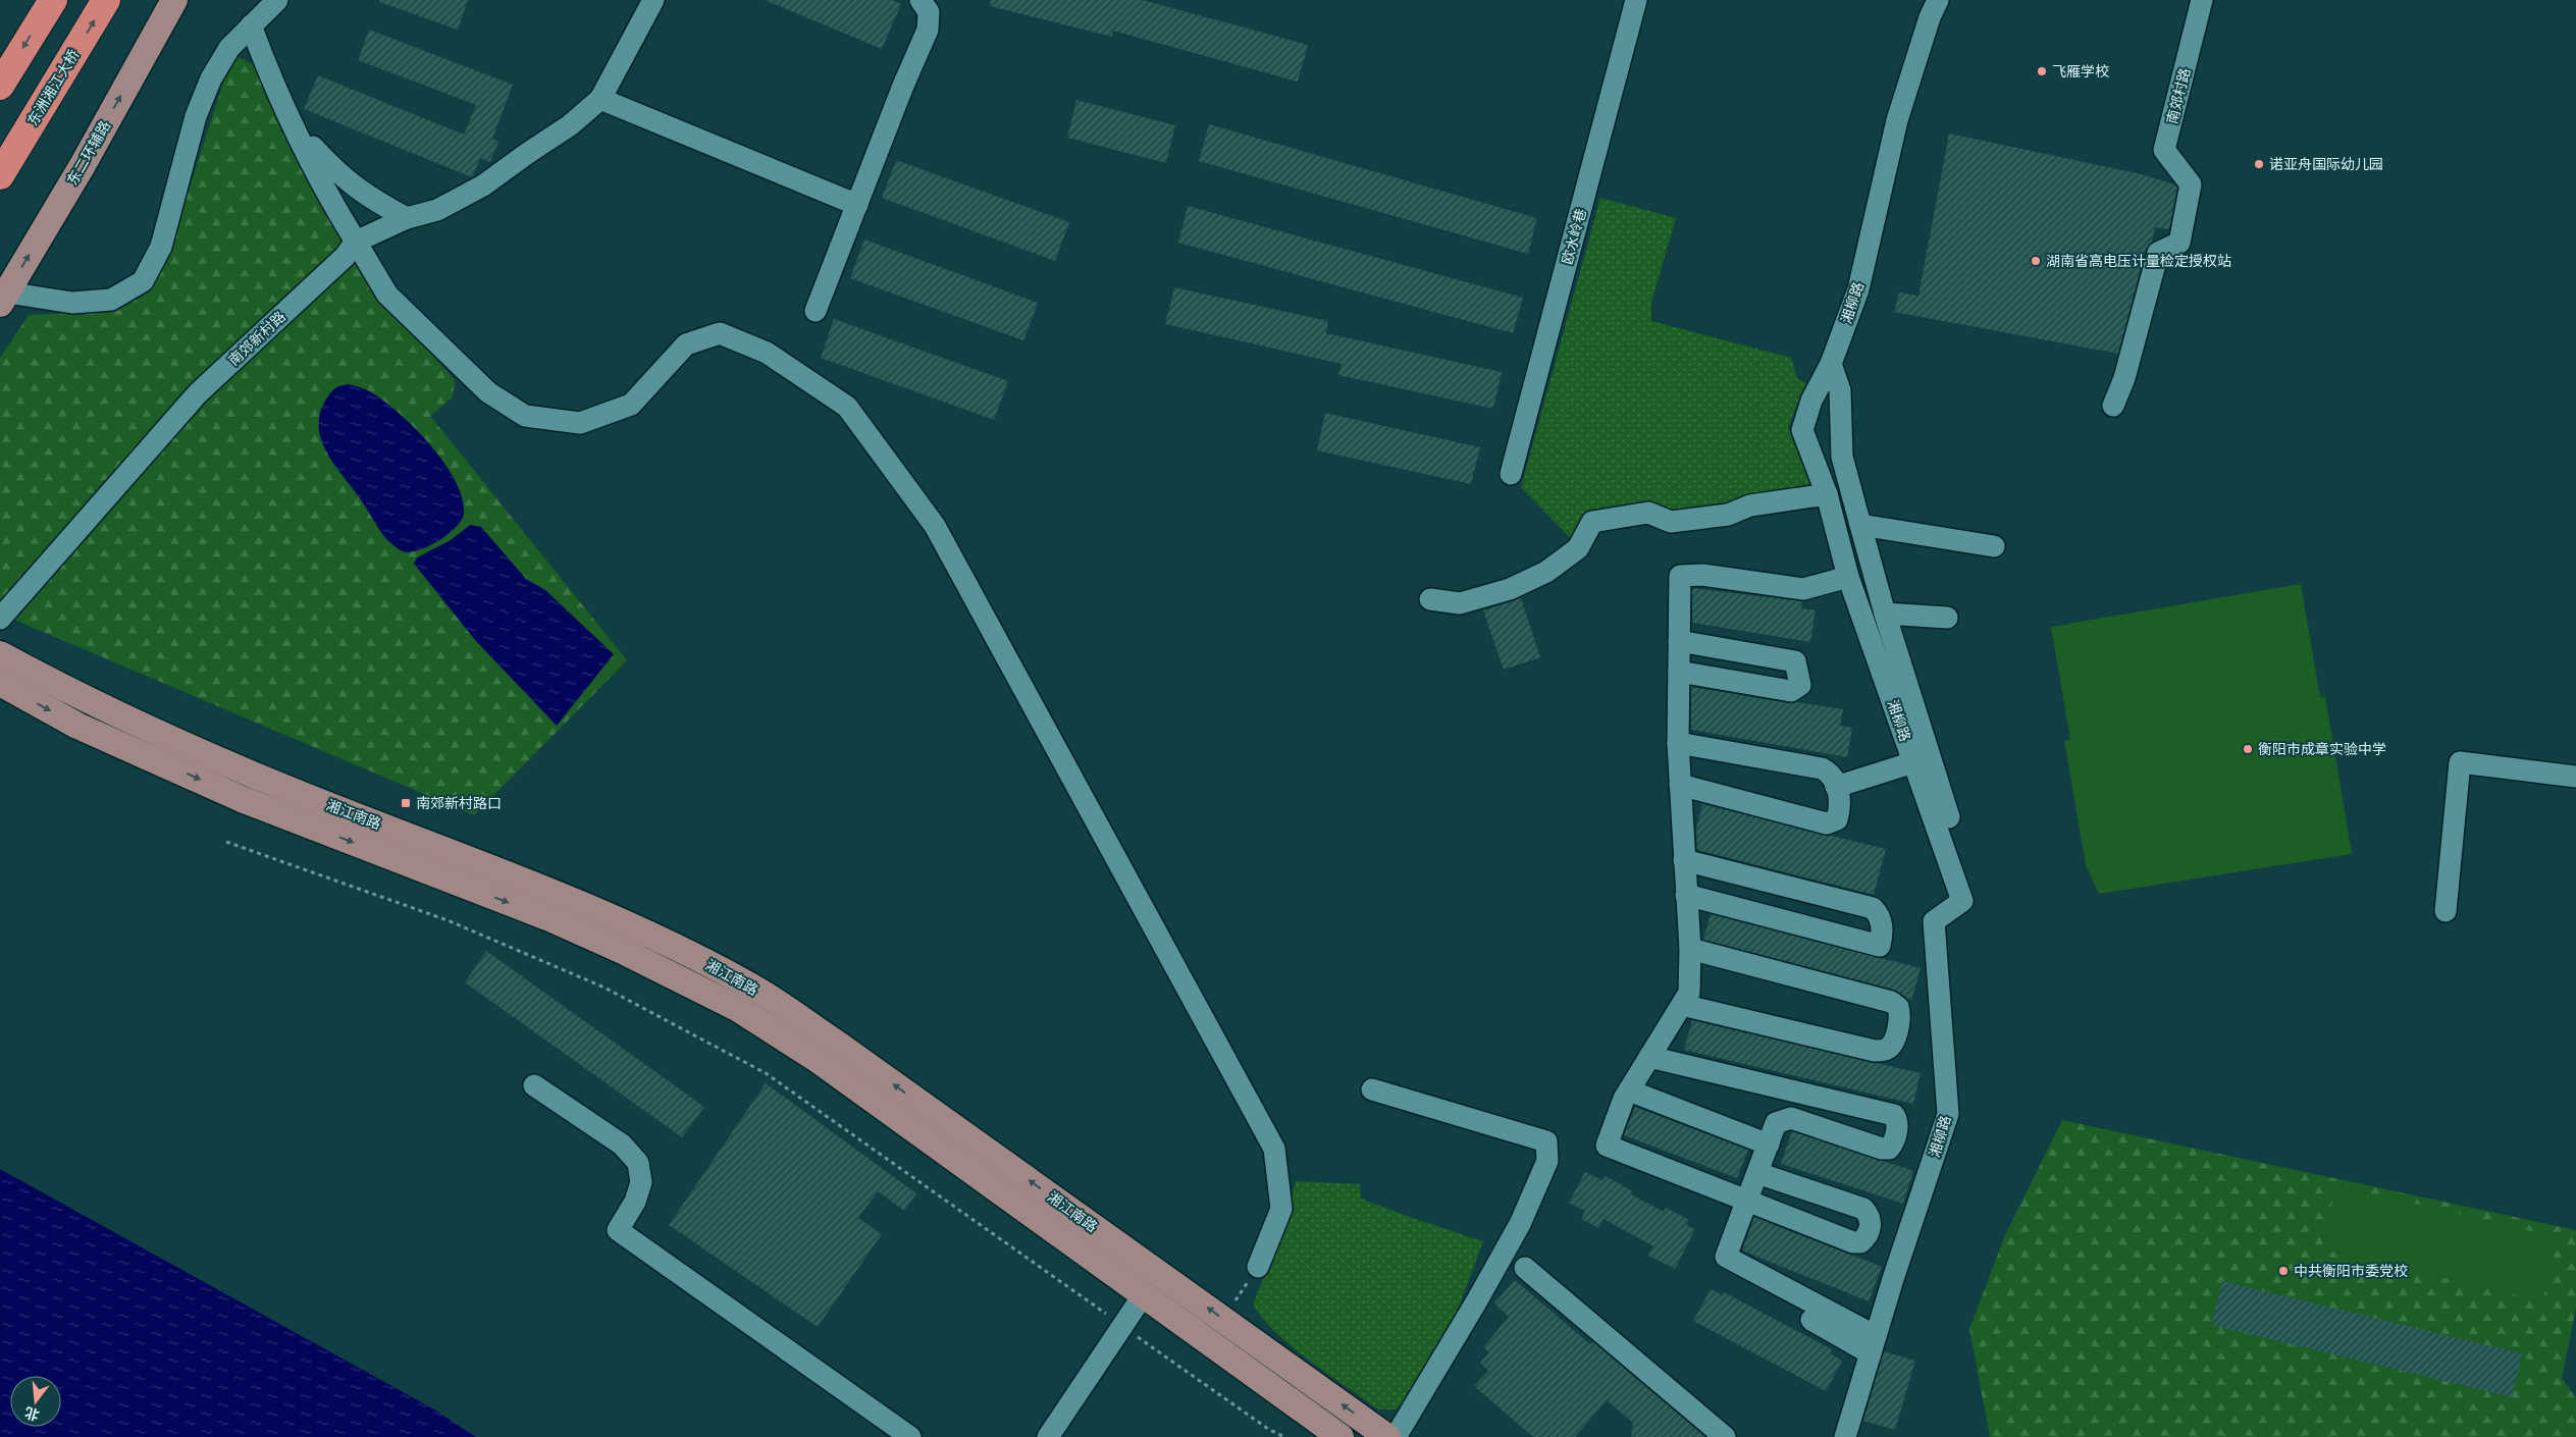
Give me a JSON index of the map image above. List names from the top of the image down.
{
  "streets": {
    "highway": ["东洲湘江大桥"],
    "main road": ["东二环辅路", "湘江南路"],
    "street": [
      "南郊村路",
      "欧水岭巷",
      "湘柳路",
      "南郊新村路"
    ]
  },
  "one_way": ["东二环辅路"],
  "places": {
    "other": [
      "飞雁学校",
      "诺亚舟国际幼儿园",
      "湖南省高电压计量检定授权站",
      "衡阳市成章实验中学",
      "中共衡阳市委党校"
    ],
    "transit": ["南郊新村路口"]
  },
  "north": "bottom"
}
